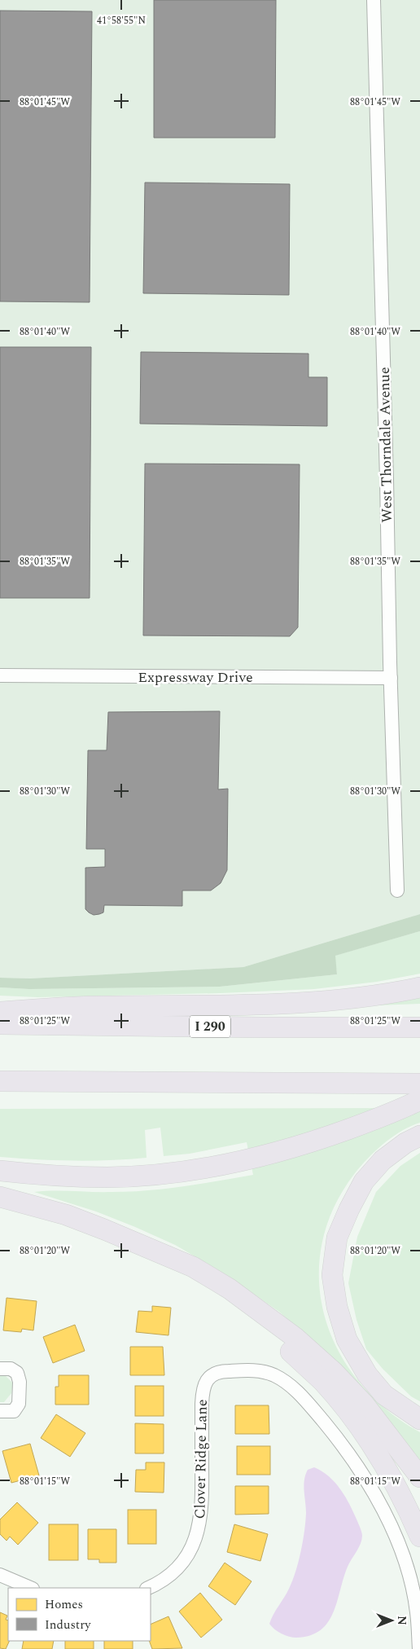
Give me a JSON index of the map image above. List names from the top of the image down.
{
  "streets": {
    "highway": ["I 290"],
    "street": ["West Thorndale Avenue", "Expressway Drive", "Clover Ridge Lane"]
  },
  "crossings": [
    ["West Thorndale Avenue", "Expressway Drive"]
  ],
  "legend": ["Homes", "Industry"],
  "north": "right",
  "coordinates": [
    "41°58'55\"N",
    "88°01'45\"W",
    "88°01'40\"W",
    "88°01'35\"W",
    "88°01'30\"W",
    "88°01'25\"W",
    "88°01'20\"W",
    "88°01'15\"W"
  ]
}
